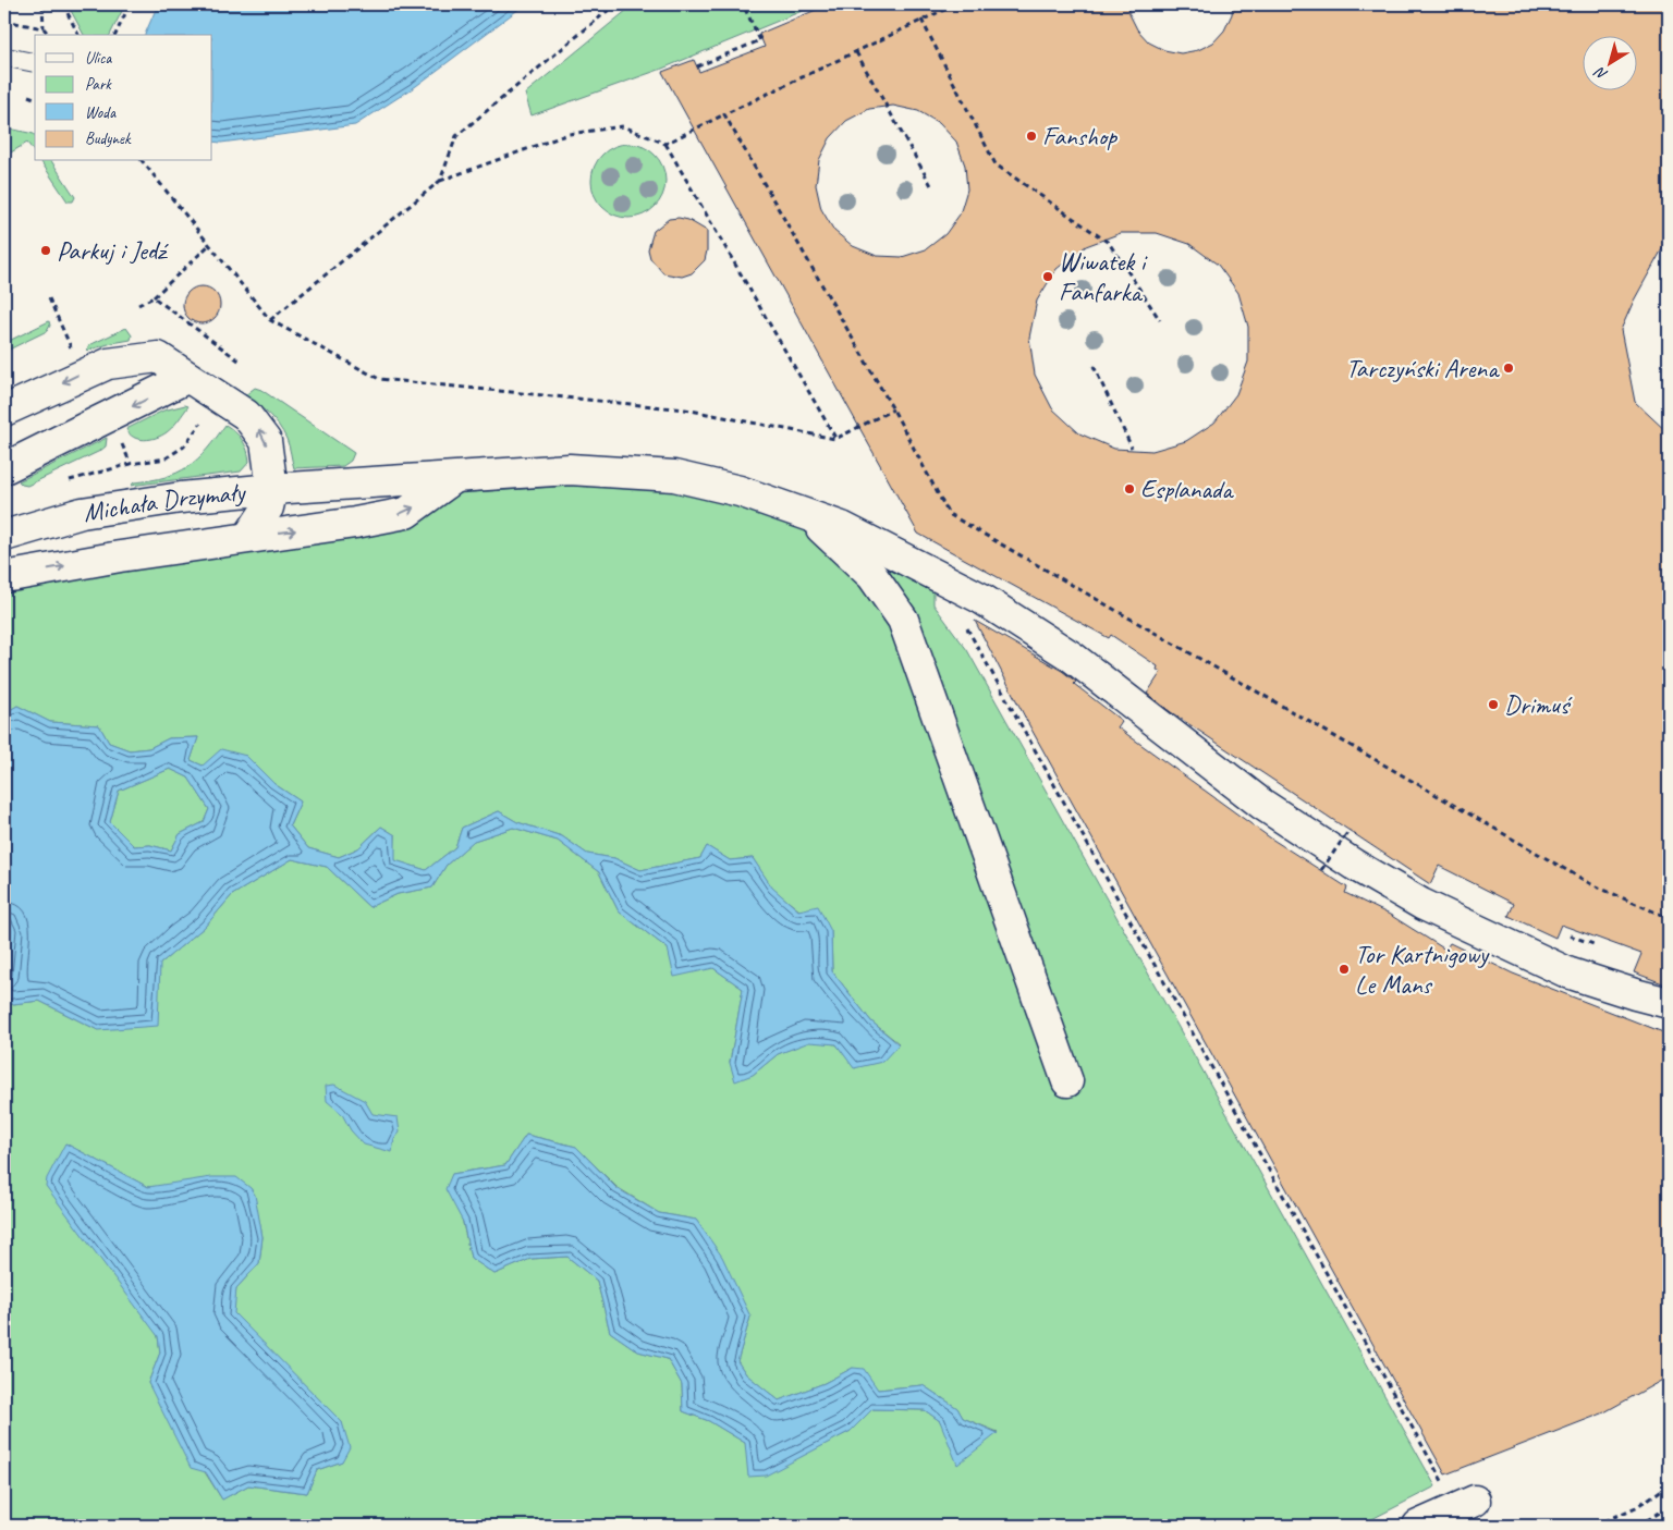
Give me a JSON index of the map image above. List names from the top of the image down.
{
  "streets": {
    "street": ["Michała Drzymały"]
  },
  "places": [
    "Fanshop",
    "Parkuj i Jedź",
    "Wiwatek i Fanfarka",
    "Tarczyński Arena",
    "Esplanada",
    "Drimuś",
    "Tor Kartnigowy Le Mans"
  ],
  "legend": [
    "Ulica",
    "Park",
    "Woda",
    "Budynek"
  ],
  "north": "bottom left"
}
